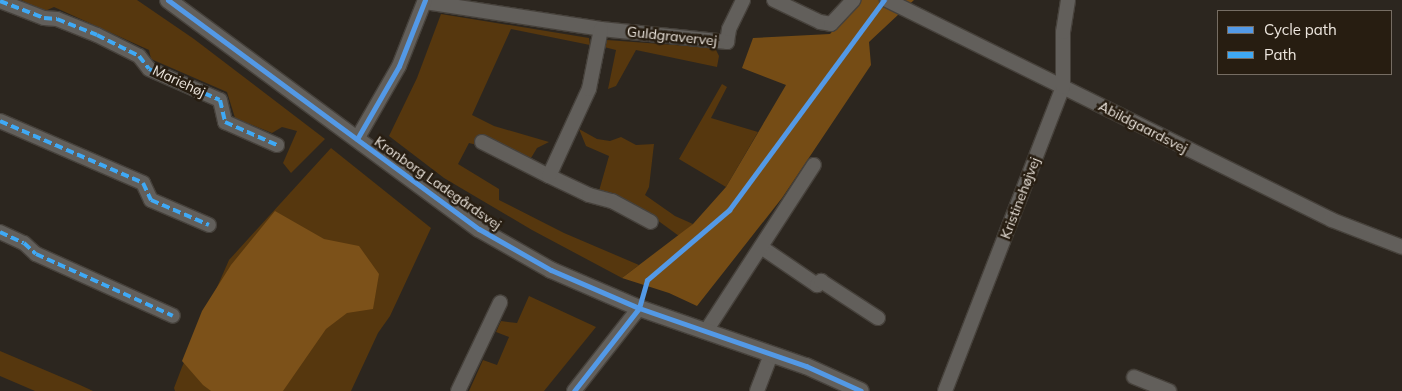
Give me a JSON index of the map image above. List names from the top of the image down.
{
  "streets": {
    "street": [
      "Guldgravervej",
      "Mariehøj",
      "Abildgaardsvej",
      "Kronborg Ladegårdsvej",
      "Kristinehøjvej"
    ]
  },
  "crossings": [
    ["Abildgaardsvej", "Kristinehøjvej"]
  ],
  "legend": ["Cycle path", "Path"]
}
